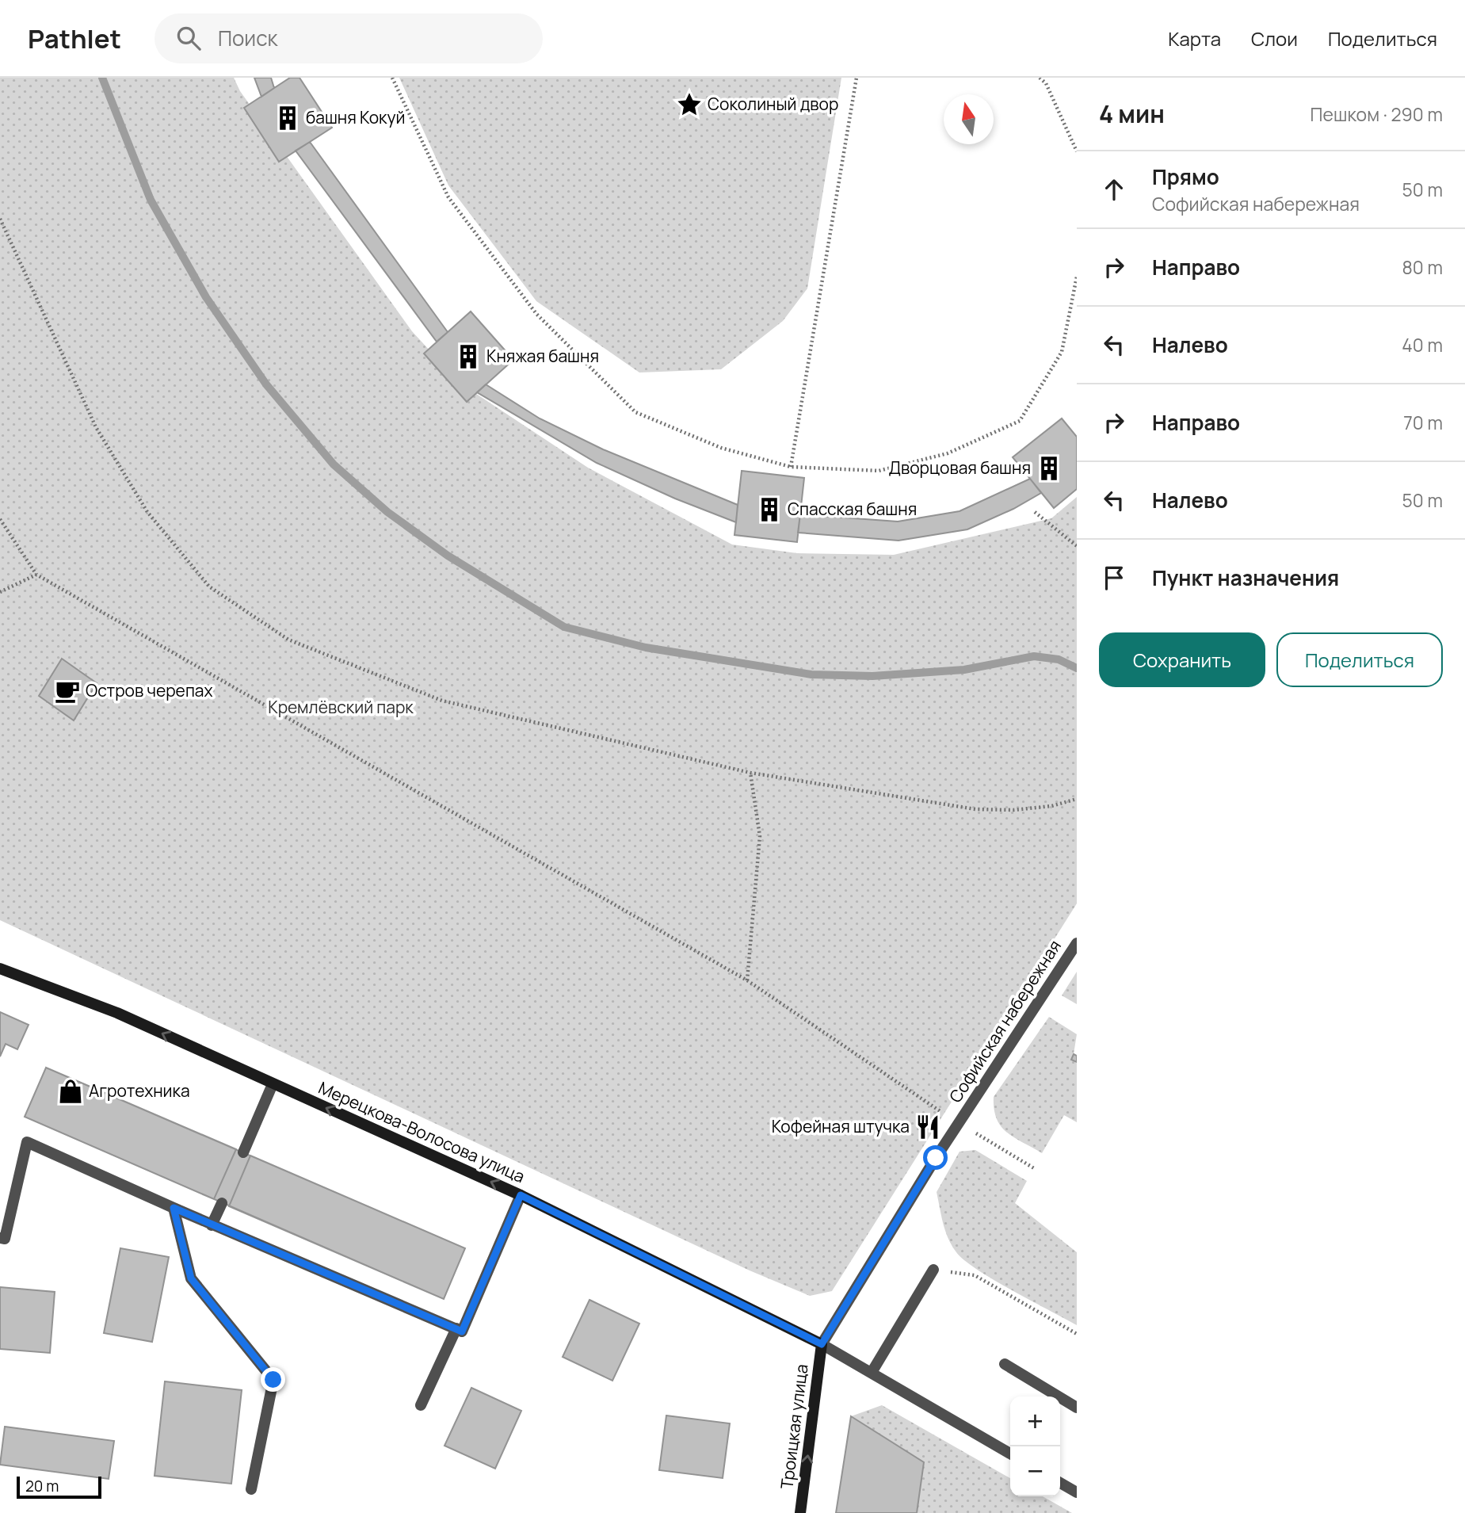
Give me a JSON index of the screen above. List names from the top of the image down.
{
  "streets": {
    "main road": ["Мерецкова-Волосова улица", "Троицкая улица"],
    "street": ["Софийская набережная"]
  },
  "crossings": [
    ["Софийская набережная", "Мерецкова-Волосова улица"],
    ["Софийская набережная", "Троицкая улица"],
    ["Мерецкова-Волосова улица", "Троицкая улица"]
  ],
  "one_way": ["Мерецкова-Волосова улица", "Троицкая улица"],
  "parks": ["Кремлёвский парк"],
  "places": {
    "place": ["Соколиный двор"],
    "building": [
      "башня Кокуй",
      "Княжая башня",
      "Дворцовая башня",
      "Спасская башня"
    ],
    "cafe": ["Остров черепах"],
    "shop": ["Агротехника"],
    "restaurant": ["Кофейная штучка"]
  },
  "scale_bar": "20 m",
  "north": "top",
  "page": {
    "header": "Pathlet",
    "search": "Поиск",
    "nav": ["Карта", "Слои", "Поделиться"],
    "heading": ["4 мин", "Пешком · 290 m"],
    "list": [
      ["Прямо", "Софийская набережная", "50 m"],
      ["Направо", "80 m"],
      ["Налево", "40 m"],
      ["Направо", "70 m"],
      ["Налево", "50 m"],
      "Пункт назначения"
    ],
    "buttons": ["Сохранить", "Поделиться"],
    "map_buttons": ["+", "−"],
    "scale": "20 m"
  }
}
